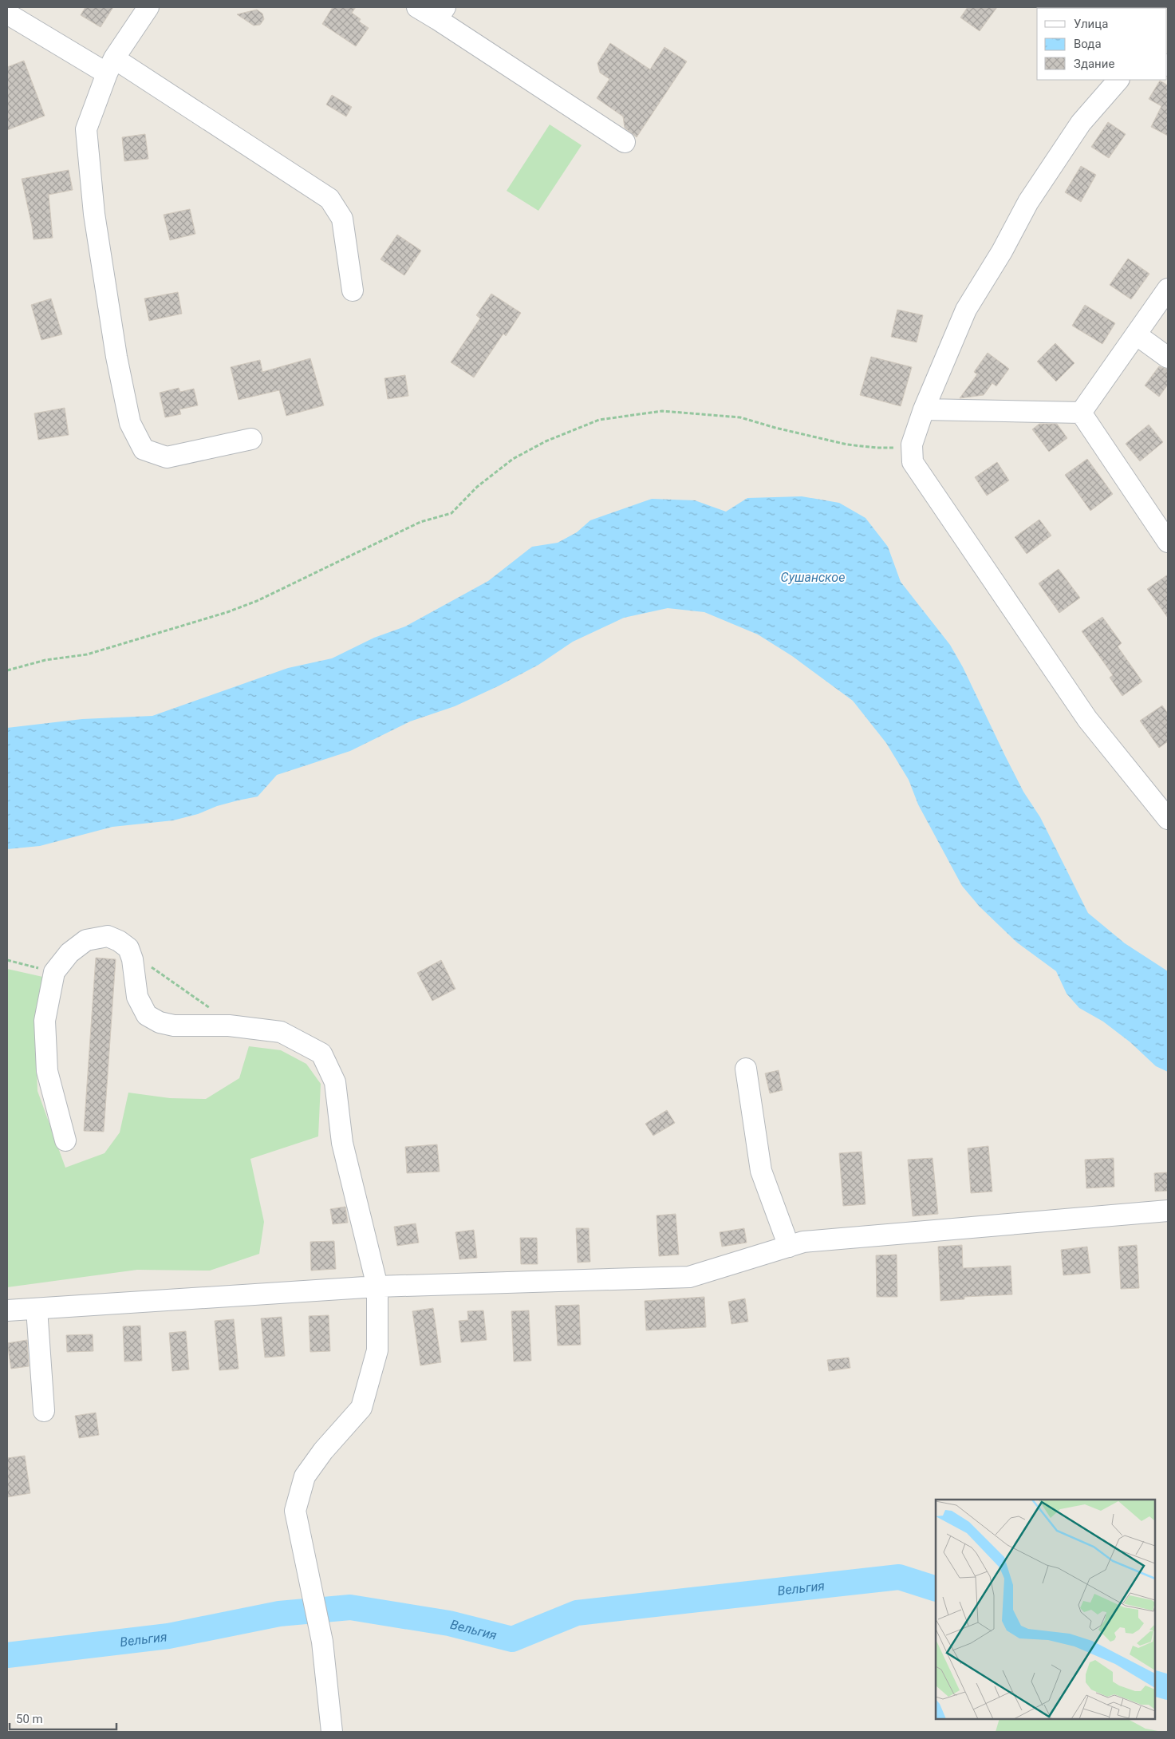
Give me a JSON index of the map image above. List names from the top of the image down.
{
  "water": ["Сушанское", "Вельгия"],
  "legend": ["Улица", "Вода", "Здание"],
  "scale_bar": "50 m"
}
